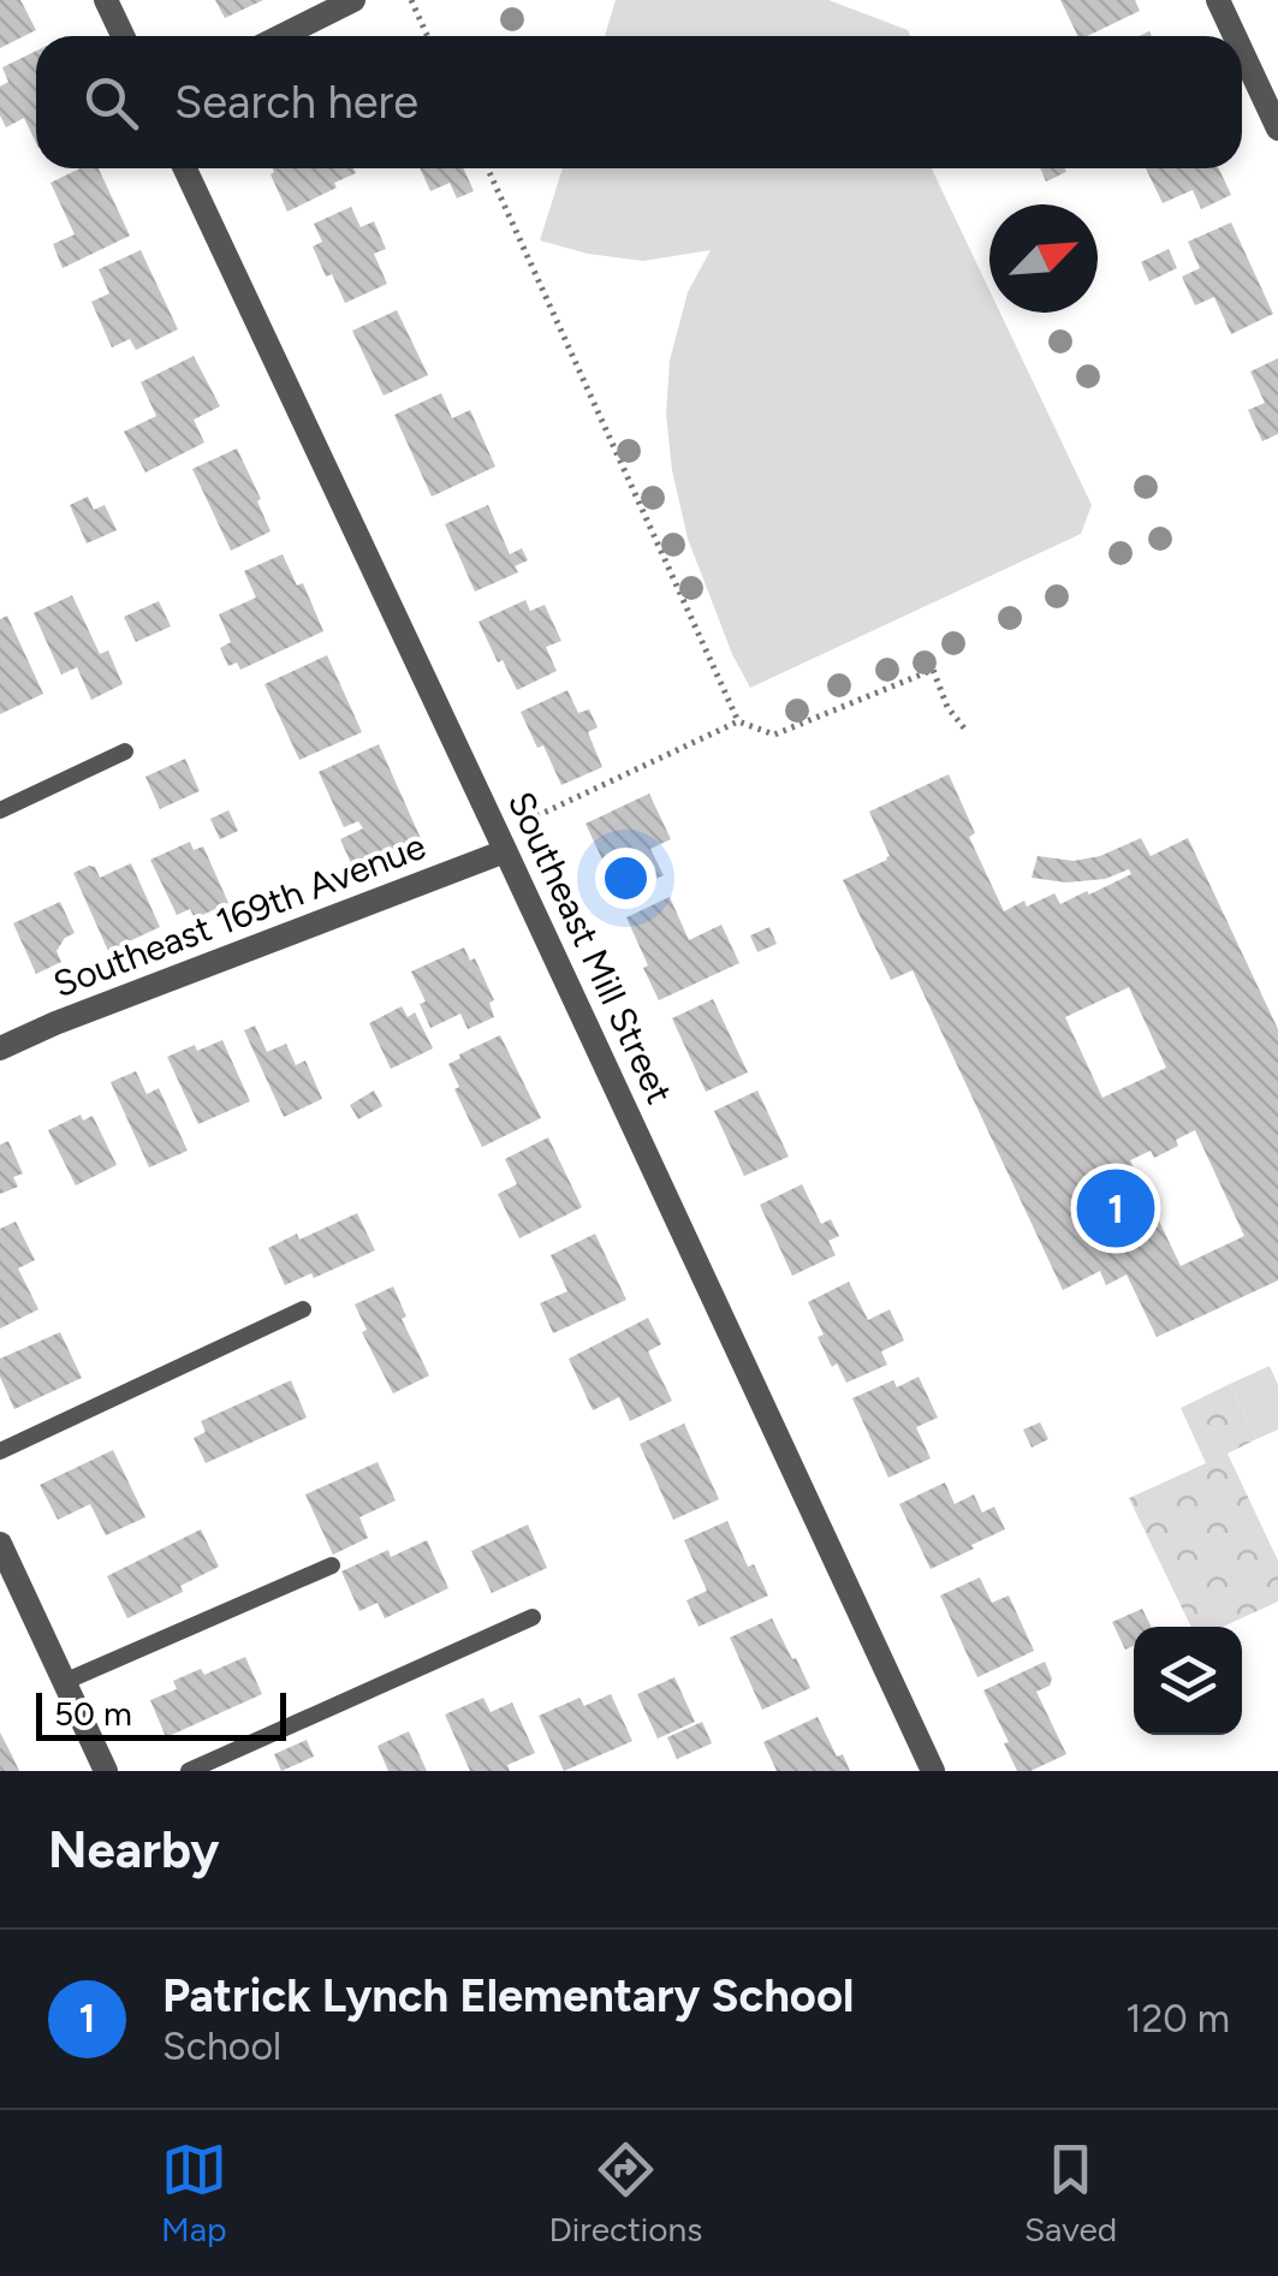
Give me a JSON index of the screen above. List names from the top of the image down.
{
  "streets": {
    "street": ["Southeast 169th Avenue", "Southeast Mill Street"]
  },
  "crossings": [
    ["Southeast 169th Avenue", "Southeast Mill Street"]
  ],
  "scale_bar": "50 m",
  "north": "top right",
  "page": {
    "search": "Search here",
    "pins": "1",
    "scale": "50 m",
    "heading": "Nearby",
    "list": [
      {
        "mark": "1",
        "name": "Patrick Lynch Elementary School",
        "note": "School",
        "value": "120 m"
      }
    ],
    "nav": ["Map", "Directions", "Saved"]
  }
}
